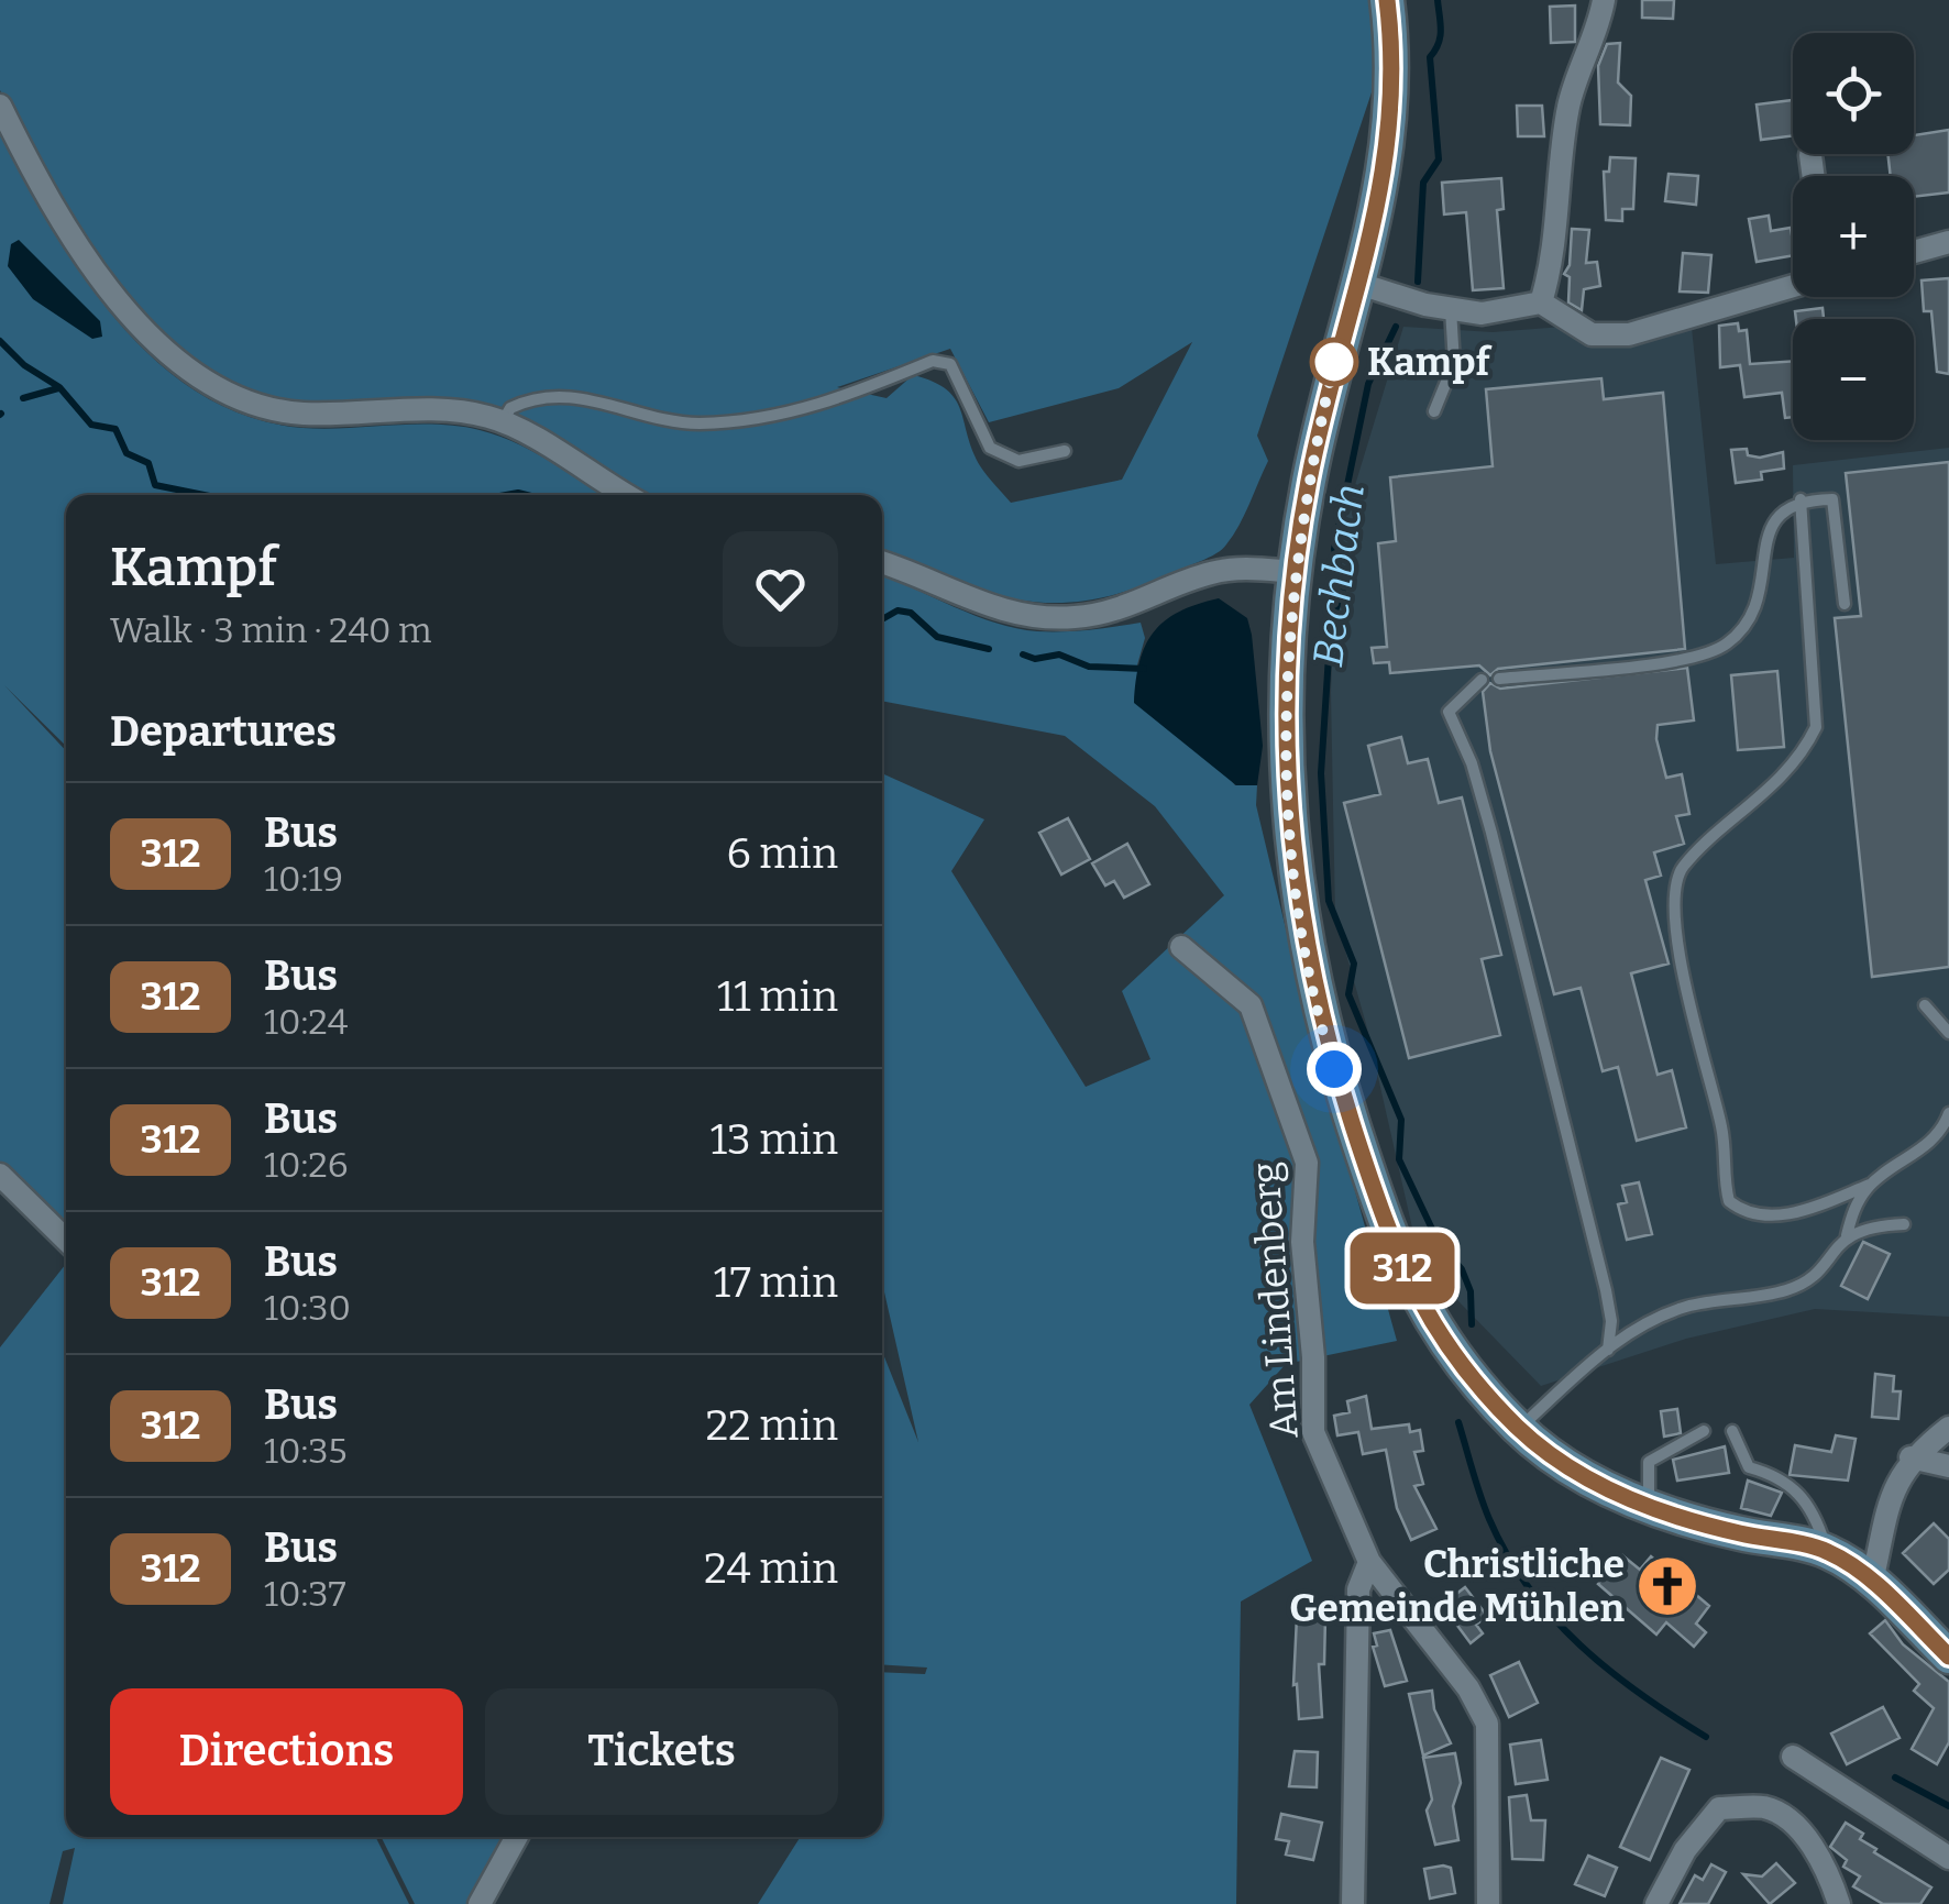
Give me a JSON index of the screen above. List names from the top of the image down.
{
  "streets": {
    "street": ["Am Lindenberg"]
  },
  "water": ["Bechbach"],
  "places": {
    "other": ["Kampf"],
    "church": ["Christliche Gemeinde Mühlen"]
  },
  "lines": ["bus line 312"],
  "page": {
    "on_map": "312",
    "map_buttons": ["+", "−"],
    "heading": [
      ["Kampf", "Walk · 3 min · 240 m"],
      "Departures"
    ],
    "list": [
      {
        "mark": "312",
        "name": "Bus",
        "note": "10:19",
        "value": "6 min"
      },
      {
        "mark": "312",
        "name": "Bus",
        "note": "10:24",
        "value": "11 min"
      },
      {
        "mark": "312",
        "name": "Bus",
        "note": "10:26",
        "value": "13 min"
      },
      {
        "mark": "312",
        "name": "Bus",
        "note": "10:30",
        "value": "17 min"
      },
      {
        "mark": "312",
        "name": "Bus",
        "note": "10:35",
        "value": "22 min"
      },
      {
        "mark": "312",
        "name": "Bus",
        "note": "10:37",
        "value": "24 min"
      }
    ],
    "buttons": ["Directions", "Tickets"]
  }
}
